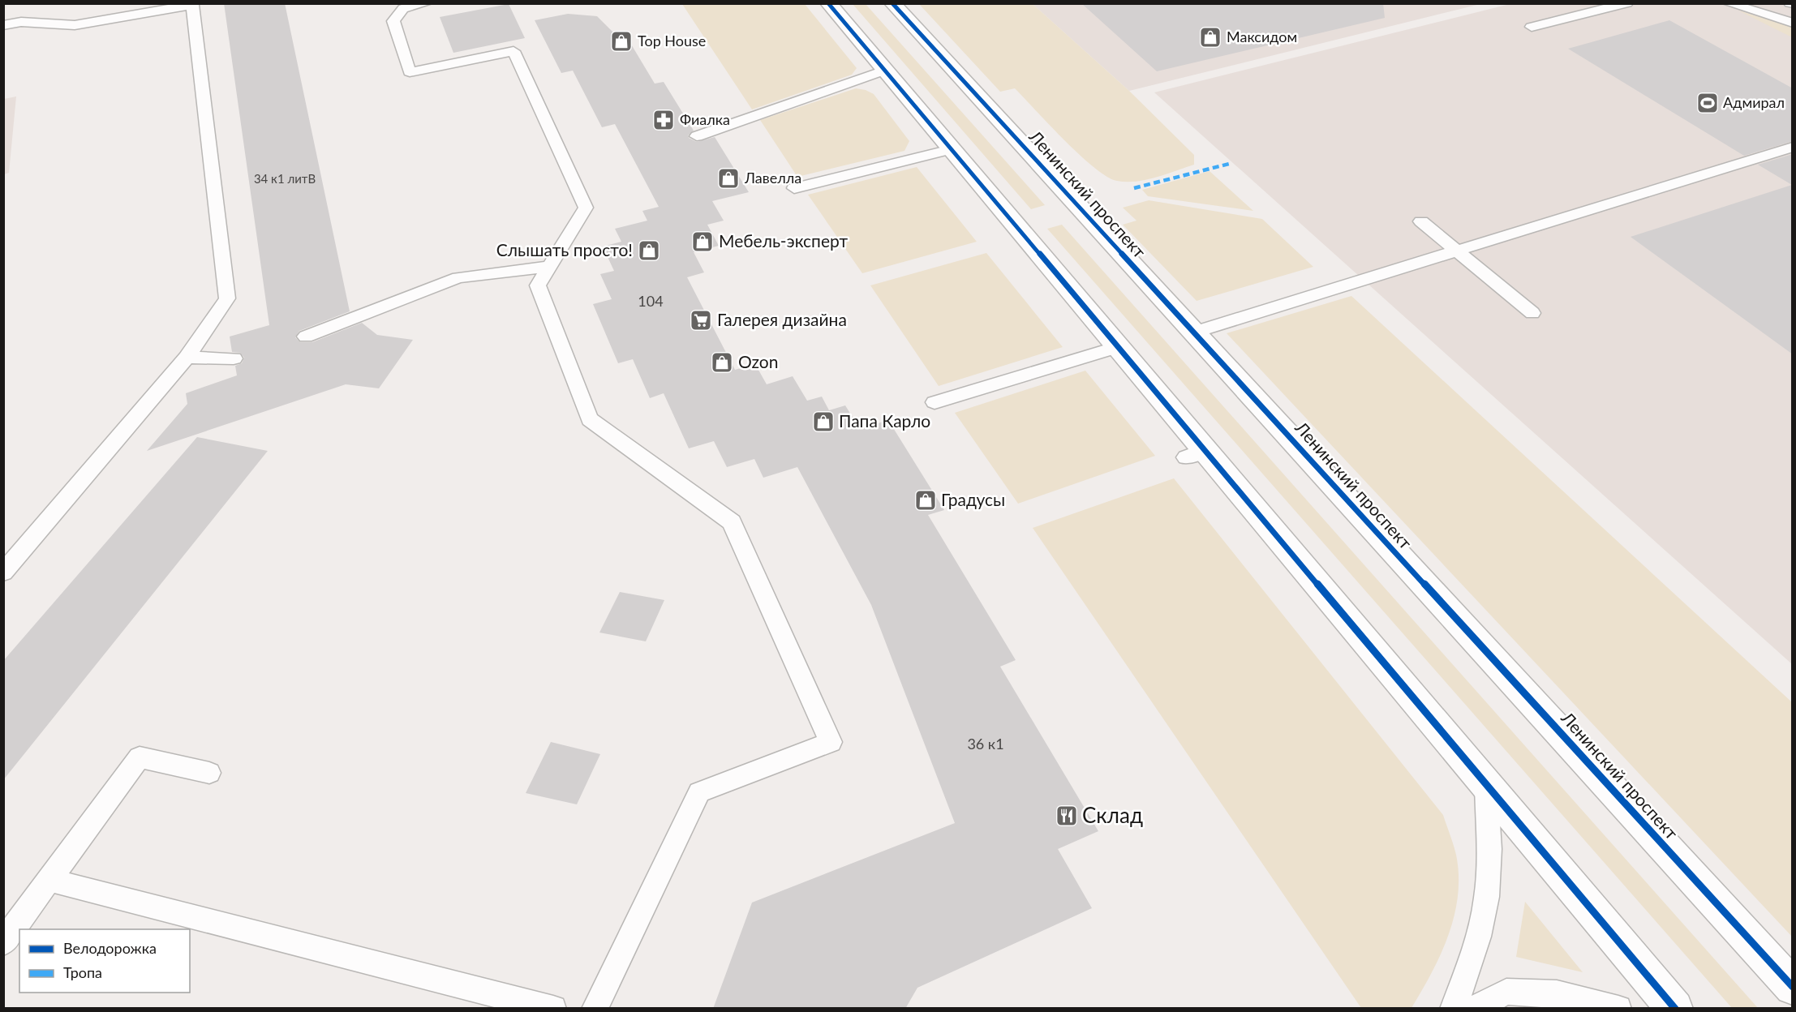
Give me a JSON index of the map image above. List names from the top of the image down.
{
  "streets": {
    "main road": ["Ленинский проспект"]
  },
  "places": {
    "shop": [
      "Максидом",
      "Top House",
      "Лавелла",
      "Мебель-эксперт",
      "Слышать просто!",
      "Ozon",
      "Папа Карло",
      "Градусы"
    ],
    "sports": ["Адмирал"],
    "pharmacy": ["Фиалка"],
    "supermarket": ["Галерея дизайна"],
    "restaurant": ["Склад"]
  },
  "house_numbers": ["34 к1 литВ", "104", "36 к1"],
  "legend": ["Велодорожка", "Тропа"]
}
